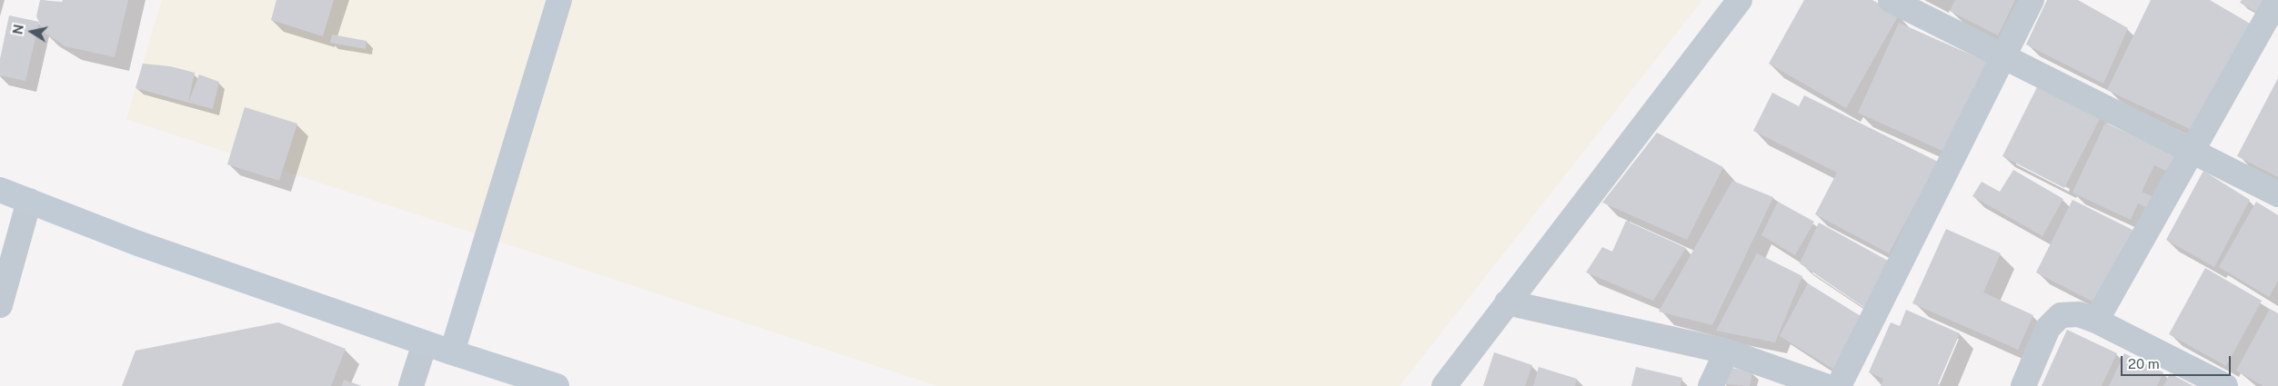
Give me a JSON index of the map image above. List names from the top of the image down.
{
  "scale_bar": "20 m",
  "north": "left"
}
